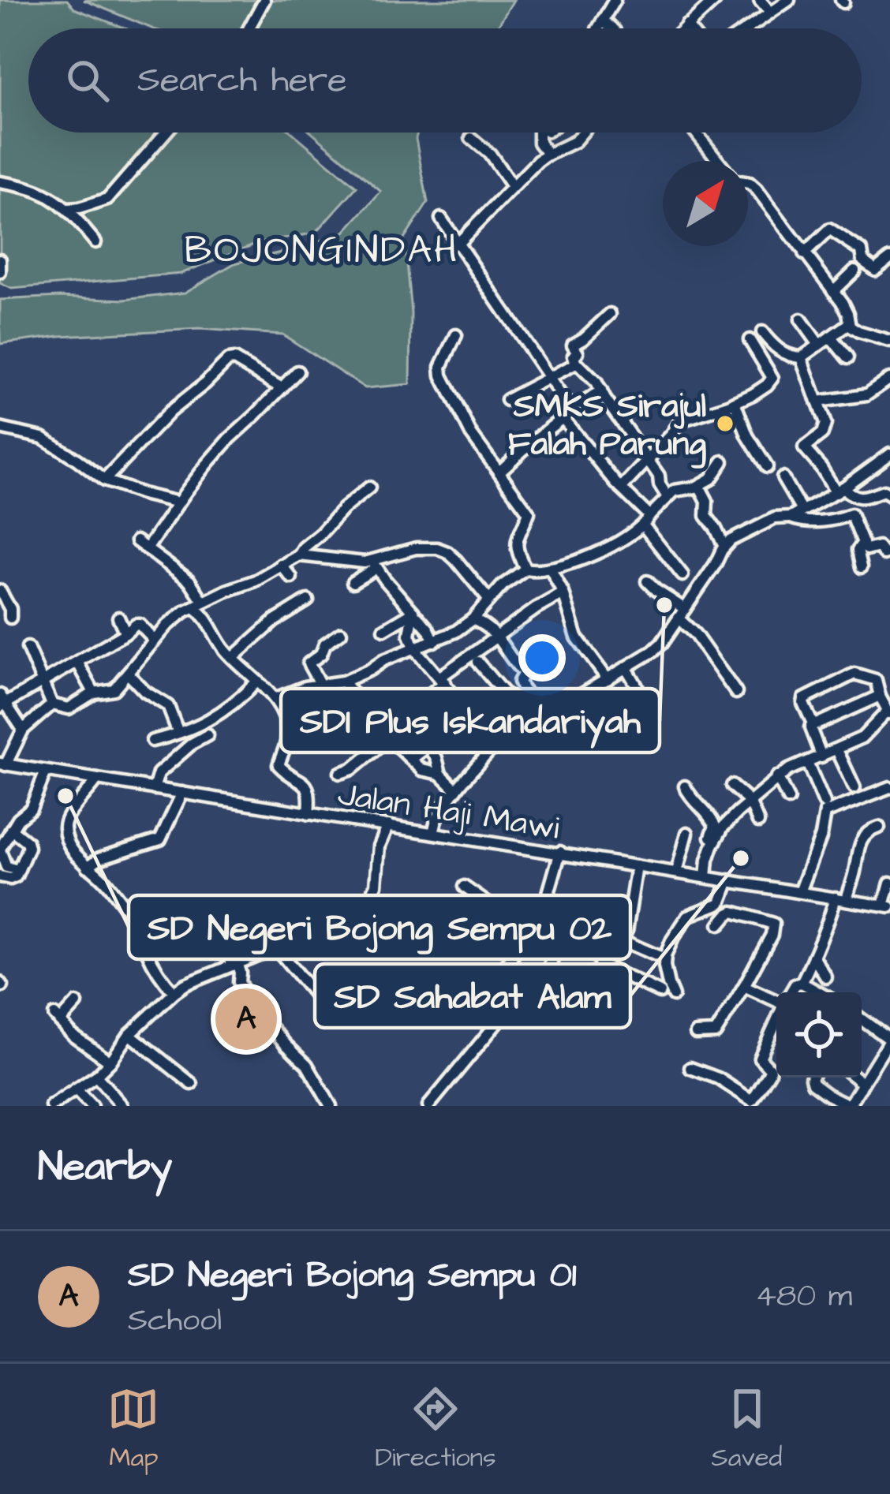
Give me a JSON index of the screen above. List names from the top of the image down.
{
  "streets": {
    "street": ["Jalan Haji Mawi"]
  },
  "districts": ["BOJONGINDAH"],
  "places": [
    "SMKS Sirajul Falah Parung",
    "SDI Plus Iskandariyah",
    "SD Negeri Bojong Sempu 02",
    "SD Sahabat Alam"
  ],
  "north": "top right",
  "page": {
    "search": "Search here",
    "pins": "A",
    "heading": "Nearby",
    "list": [
      {
        "mark": "A",
        "name": "SD Negeri Bojong Sempu 01",
        "note": "School",
        "value": "480 m"
      }
    ],
    "nav": ["Map", "Directions", "Saved"]
  }
}
